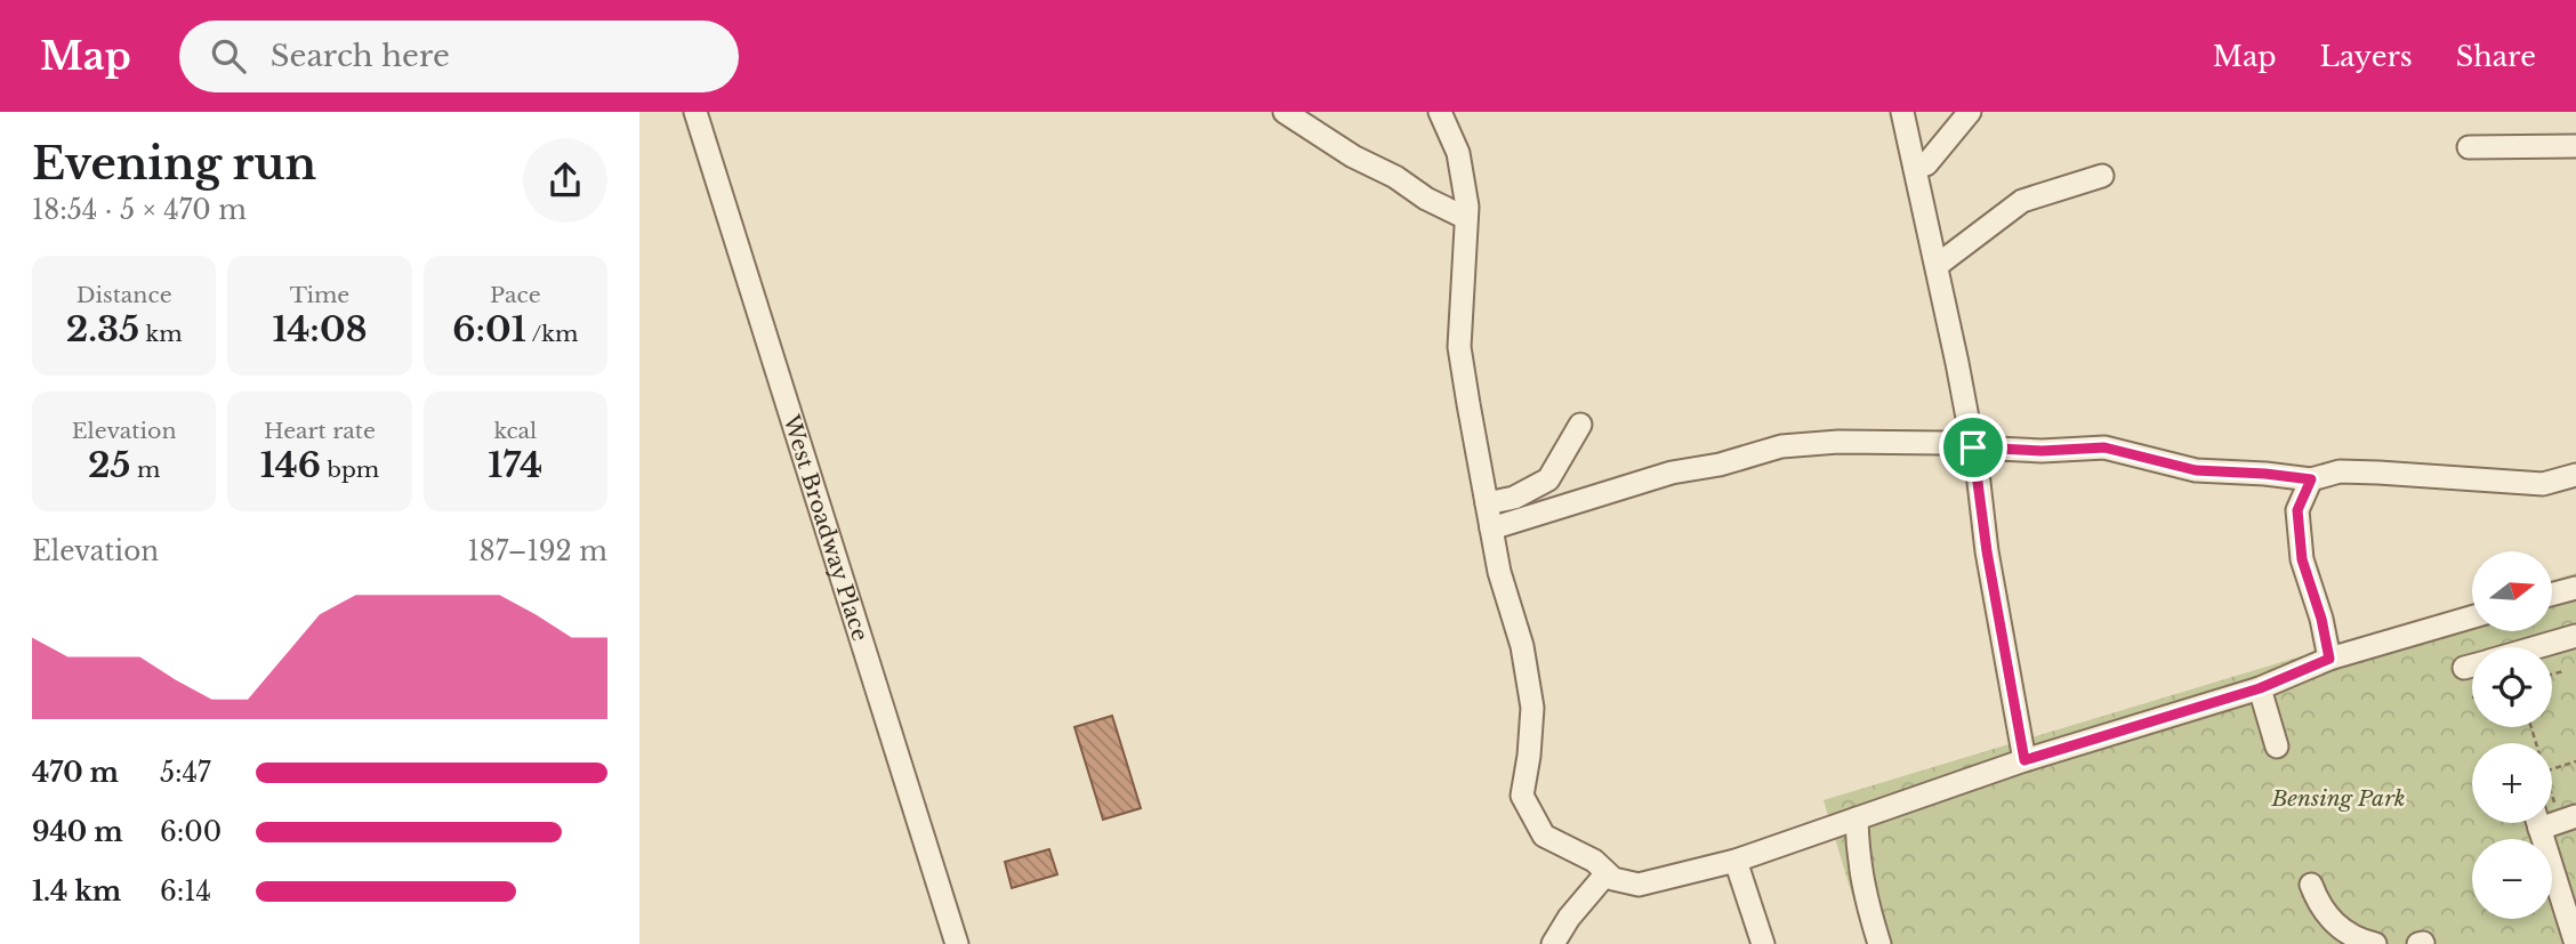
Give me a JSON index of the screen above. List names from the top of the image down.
{
  "streets": {
    "street": ["West Broadway Place"]
  },
  "parks": ["Bensing Park"],
  "north": "right",
  "page": {
    "header": "Map",
    "search": "Search here",
    "nav": ["Map", "Layers", "Share"],
    "heading": ["Evening run", "18:54 · 5 × 470 m"],
    "stats": [
      ["Distance", "2.35 km"],
      ["Time", "14:08"],
      ["Pace", "6:01 /km"],
      ["Elevation", "25 m"],
      ["Heart rate", "146 bpm"],
      ["kcal", "174"]
    ],
    "chart": ["Elevation", "187–192 m"],
    "map_buttons": ["+", "−"],
    "list": [
      {
        "name": "470 m",
        "note": "5:47"
      },
      {
        "name": "940 m",
        "note": "6:00"
      },
      {
        "name": "1.4 km",
        "note": "6:14"
      }
    ]
  }
}
